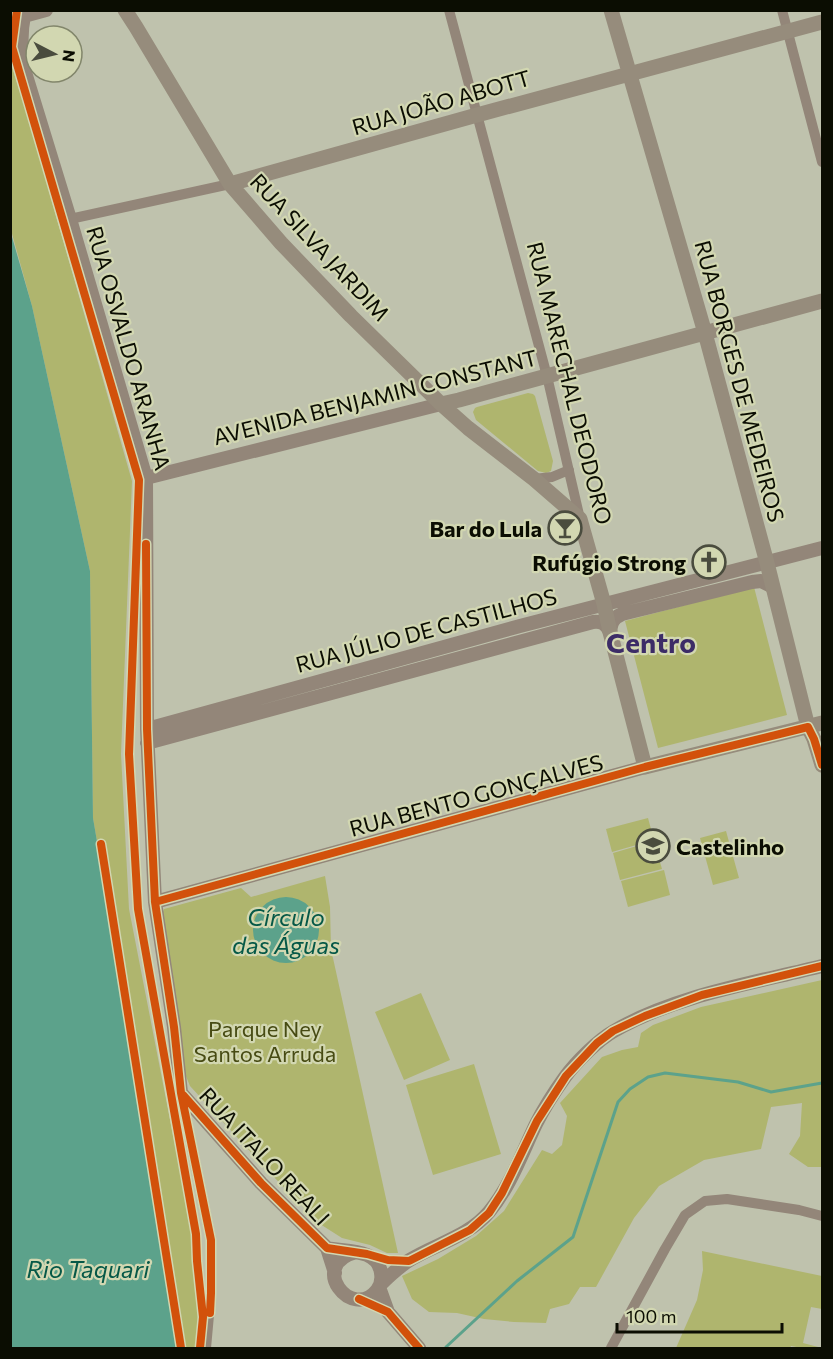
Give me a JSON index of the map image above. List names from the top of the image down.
{
  "streets": {
    "main road": [
      "RUA JOÃO ABOTT",
      "RUA SILVA JARDIM",
      "RUA BORGES DE MEDEIROS",
      "RUA MARECHAL DEODORO",
      "AVENIDA BENJAMIN CONSTANT",
      "RUA BENTO GONÇALVES"
    ],
    "street": ["RUA OSVALDO ARANHA", "RUA JÚLIO DE CASTILHOS", "RUA ITALO REALI"]
  },
  "crossings": [
    ["RUA JOÃO ABOTT", "RUA SILVA JARDIM"],
    ["RUA JOÃO ABOTT", "RUA OSVALDO ARANHA"],
    ["RUA JOÃO ABOTT", "RUA BORGES DE MEDEIROS"],
    ["RUA JOÃO ABOTT", "RUA MARECHAL DEODORO"],
    ["RUA SILVA JARDIM", "RUA MARECHAL DEODORO"],
    ["RUA SILVA JARDIM", "AVENIDA BENJAMIN CONSTANT"],
    ["RUA OSVALDO ARANHA", "AVENIDA BENJAMIN CONSTANT"],
    ["RUA OSVALDO ARANHA", "RUA JÚLIO DE CASTILHOS"],
    ["RUA OSVALDO ARANHA", "RUA BENTO GONÇALVES"],
    ["RUA OSVALDO ARANHA", "RUA ITALO REALI"],
    ["RUA BORGES DE MEDEIROS", "AVENIDA BENJAMIN CONSTANT"],
    ["RUA BORGES DE MEDEIROS", "RUA JÚLIO DE CASTILHOS"],
    ["RUA BORGES DE MEDEIROS", "RUA BENTO GONÇALVES"],
    ["RUA MARECHAL DEODORO", "AVENIDA BENJAMIN CONSTANT"],
    ["RUA MARECHAL DEODORO", "RUA JÚLIO DE CASTILHOS"],
    ["RUA MARECHAL DEODORO", "RUA BENTO GONÇALVES"]
  ],
  "districts": ["Centro"],
  "water": ["Círculo das Águas", "Rio Taquari"],
  "parks": ["Parque Ney Santos Arruda"],
  "places": {
    "bar": ["Bar do Lula"],
    "church": ["Rufúgio Strong"],
    "school or university": ["Castelinho"]
  },
  "scale_bar": "100 m",
  "north": "right"
}
